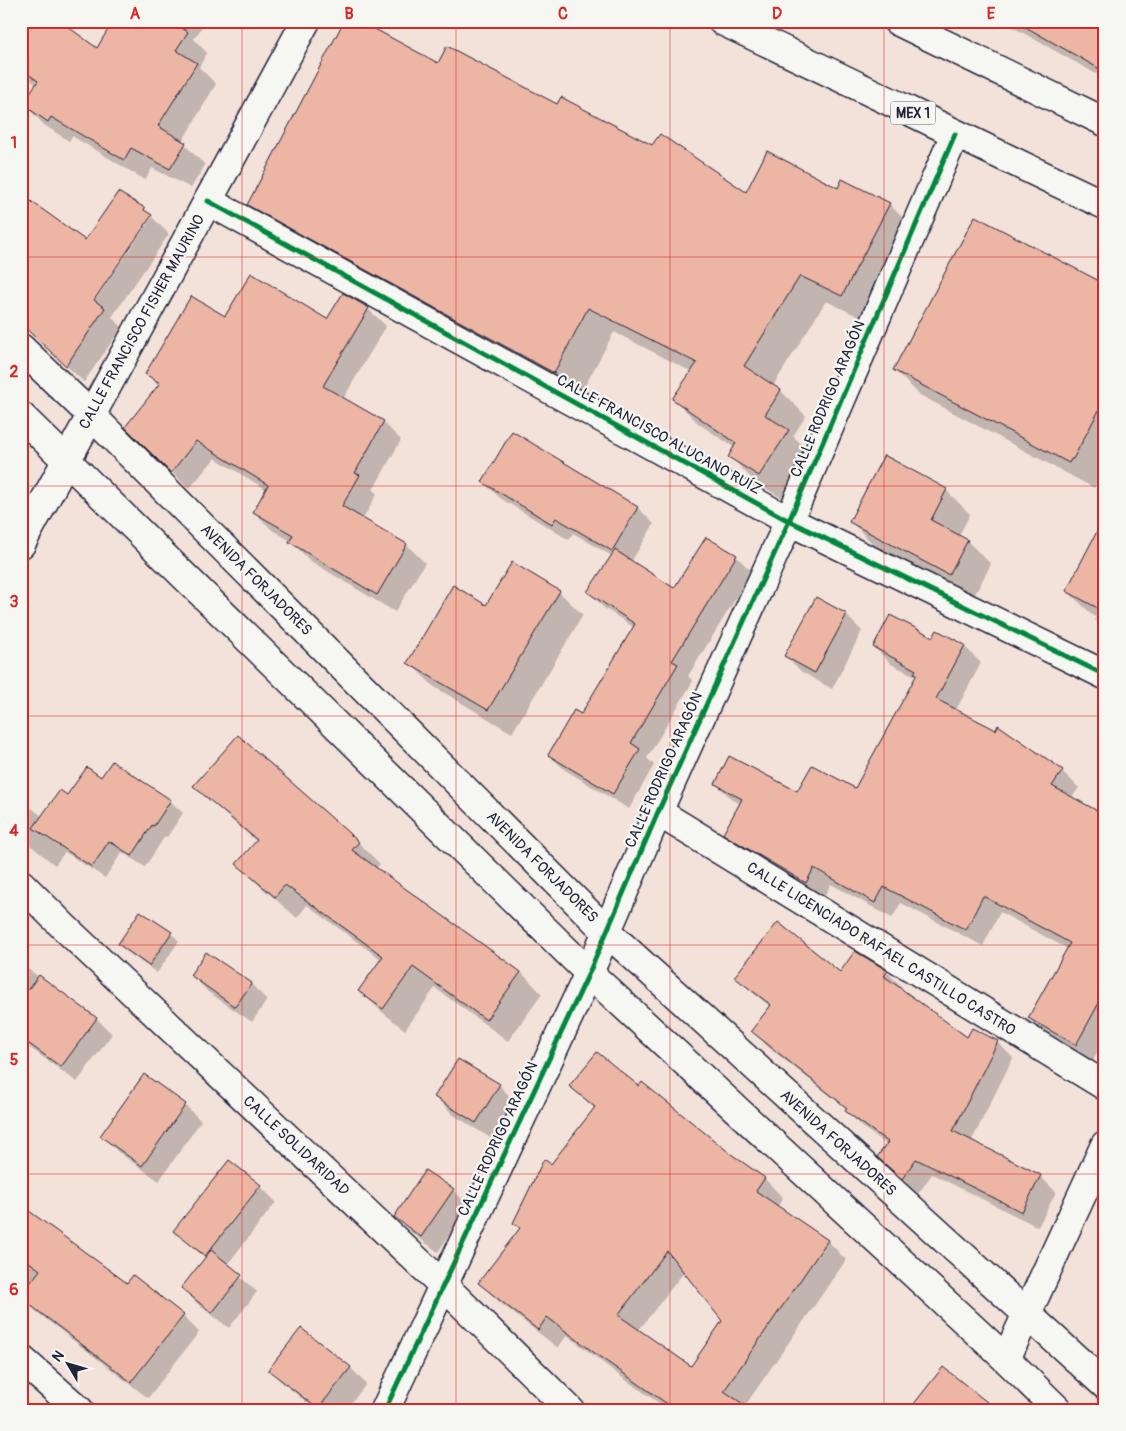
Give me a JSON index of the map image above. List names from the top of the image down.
{
  "streets": {
    "street": [
      "MEX 1",
      "CALLE FRANCISCO FISHER MAURINO",
      "CALLE RODRIGO ARAGÓN",
      "CALLE FRANCISCO ALUCANO RUÍZ",
      "AVENIDA FORJADORES",
      "CALLE LICENCIADO RAFAEL CASTILLO CASTRO",
      "CALLE SOLIDARIDAD"
    ]
  },
  "crossings": [
    ["MEX 1", "CALLE RODRIGO ARAGÓN"],
    ["CALLE FRANCISCO FISHER MAURINO", "CALLE FRANCISCO ALUCANO RUÍZ"],
    ["CALLE FRANCISCO FISHER MAURINO", "AVENIDA FORJADORES"],
    ["CALLE RODRIGO ARAGÓN", "CALLE FRANCISCO ALUCANO RUÍZ"],
    ["CALLE RODRIGO ARAGÓN", "AVENIDA FORJADORES"],
    ["CALLE RODRIGO ARAGÓN", "CALLE LICENCIADO RAFAEL CASTILLO CASTRO"],
    ["CALLE RODRIGO ARAGÓN", "CALLE SOLIDARIDAD"]
  ],
  "north": "top left",
  "grid": {
    "columns": [
      "A",
      "B",
      "C",
      "D",
      "E"
    ],
    "rows": [
      "1",
      "2",
      "3",
      "4",
      "5",
      "6"
    ]
  }
}
